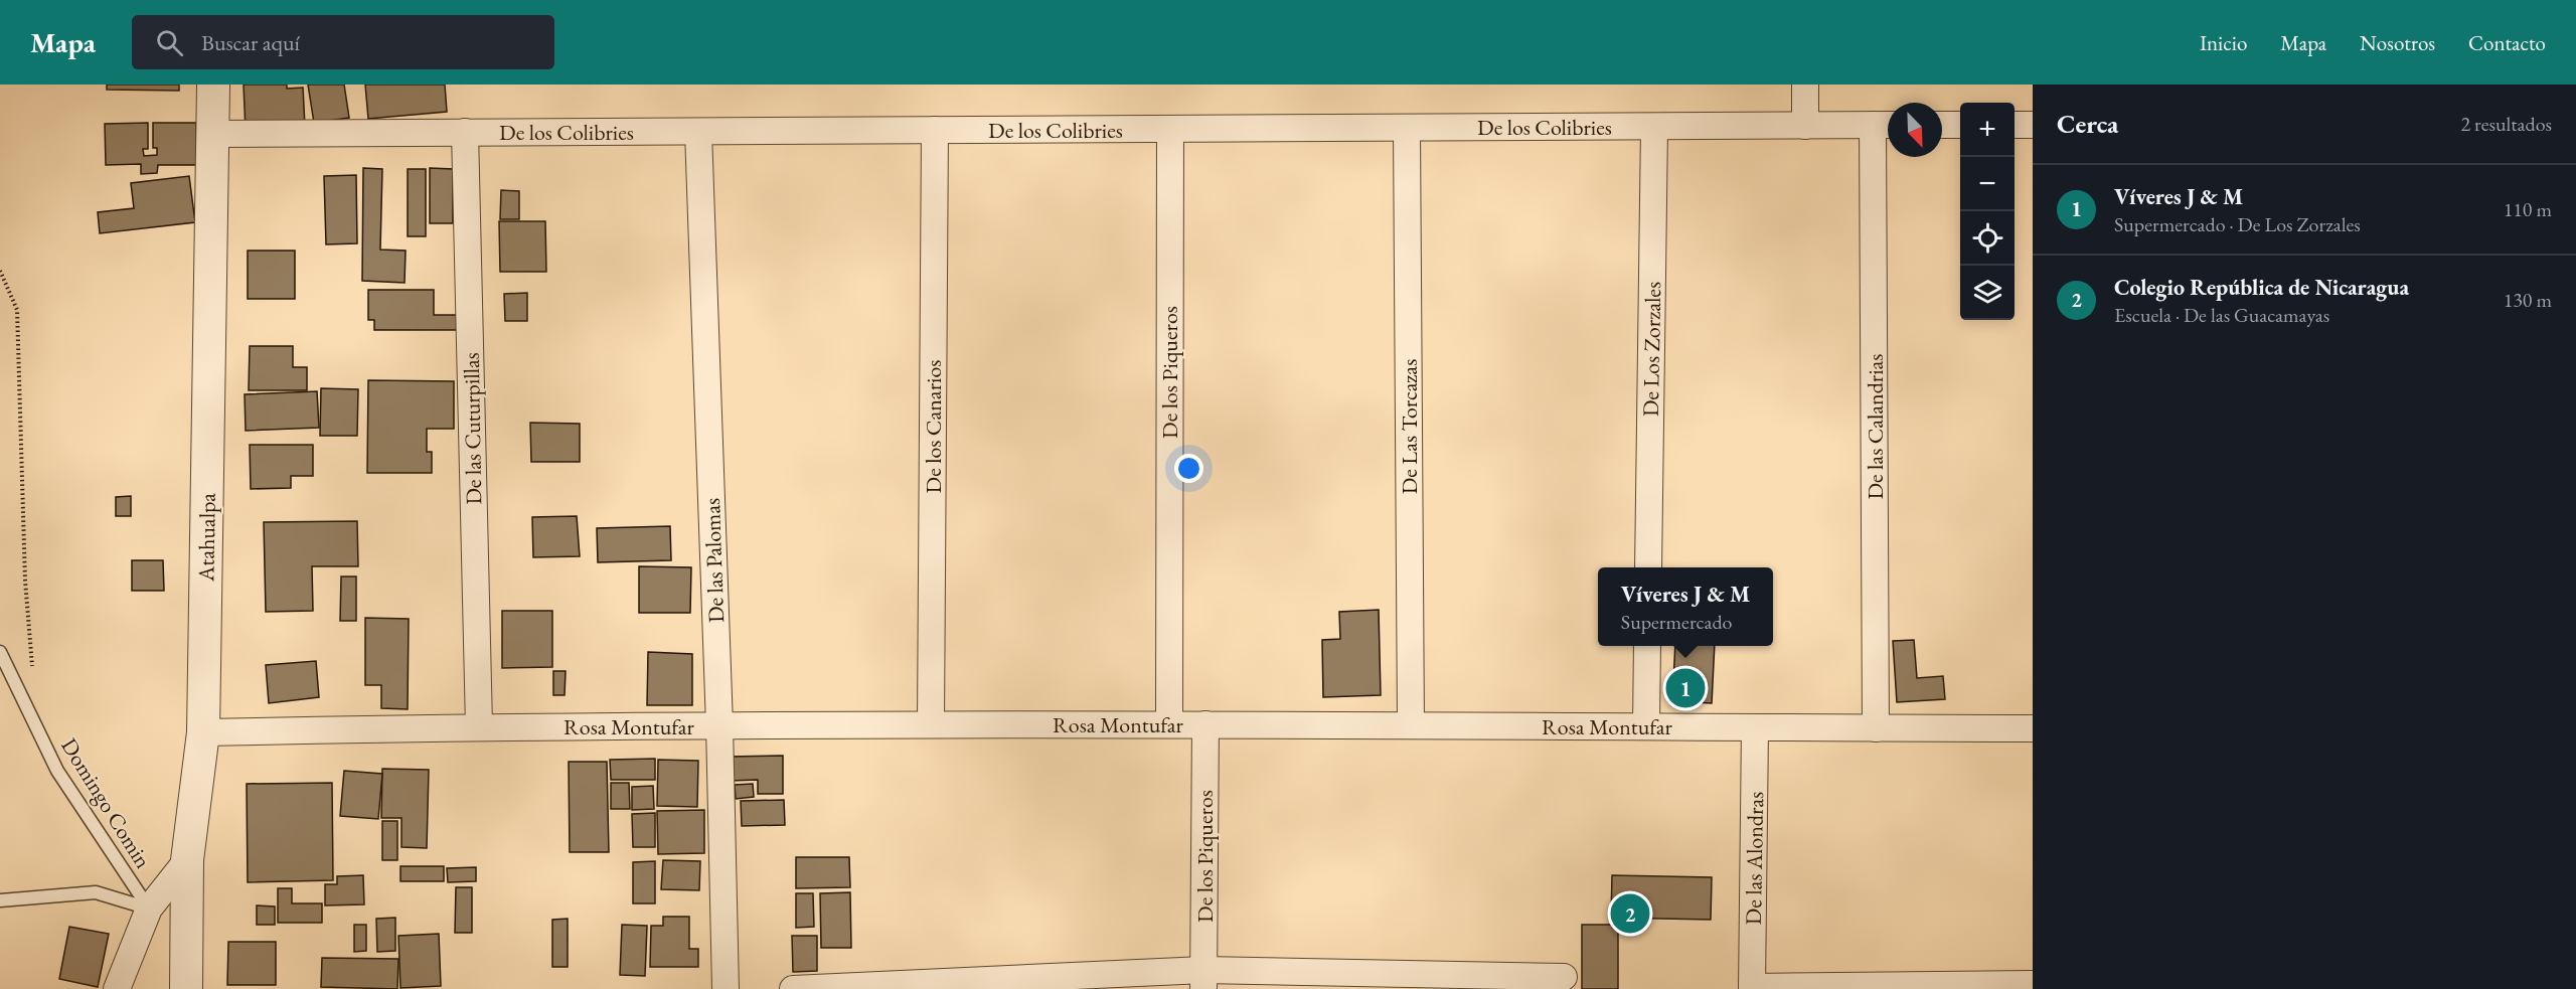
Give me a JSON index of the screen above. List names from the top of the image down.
{
  "streets": {
    "street": [
      "De los Colibries",
      "De Los Zorzales",
      "De los Piqueros",
      "De los Canarios",
      "De Las Torcazas",
      "De las Calandrias",
      "De las Cuturpillas",
      "Atahualpa",
      "De las Palomas",
      "Rosa Montufar",
      "De las Alondras"
    ],
    "lane": ["Domingo Comin"]
  },
  "crossings": [
    ["De los Colibries", "De Los Zorzales"],
    ["De los Colibries", "De los Piqueros"],
    ["De los Colibries", "De los Canarios"],
    ["De los Colibries", "De Las Torcazas"],
    ["De los Colibries", "De las Calandrias"],
    ["De los Colibries", "De las Cuturpillas"],
    ["De los Colibries", "Atahualpa"],
    ["De los Colibries", "De las Palomas"],
    ["De los Piqueros", "Rosa Montufar"],
    ["De los Canarios", "Rosa Montufar"],
    ["De Las Torcazas", "Rosa Montufar"],
    ["De las Calandrias", "Rosa Montufar"],
    ["De las Cuturpillas", "Rosa Montufar"],
    ["Atahualpa", "Rosa Montufar"],
    ["De las Palomas", "Rosa Montufar"],
    ["Rosa Montufar", "De las Alondras"]
  ],
  "north": "bottom right",
  "page": {
    "header": "Mapa",
    "search": "Buscar aquí",
    "nav": [
      "Inicio",
      "Mapa",
      "Nosotros",
      "Contacto"
    ],
    "heading": ["Cerca", "2 resultados"],
    "map_buttons": ["+", "−"],
    "list": [
      {
        "mark": "1",
        "name": "Víveres J & M",
        "note": "Supermercado · De Los Zorzales",
        "value": "110 m"
      },
      {
        "mark": "2",
        "name": "Colegio República de Nicaragua",
        "note": "Escuela · De las Guacamayas",
        "value": "130 m"
      }
    ],
    "popup": ["Víveres J & M", "Supermercado"],
    "pins": ["1", "2"]
  }
}
